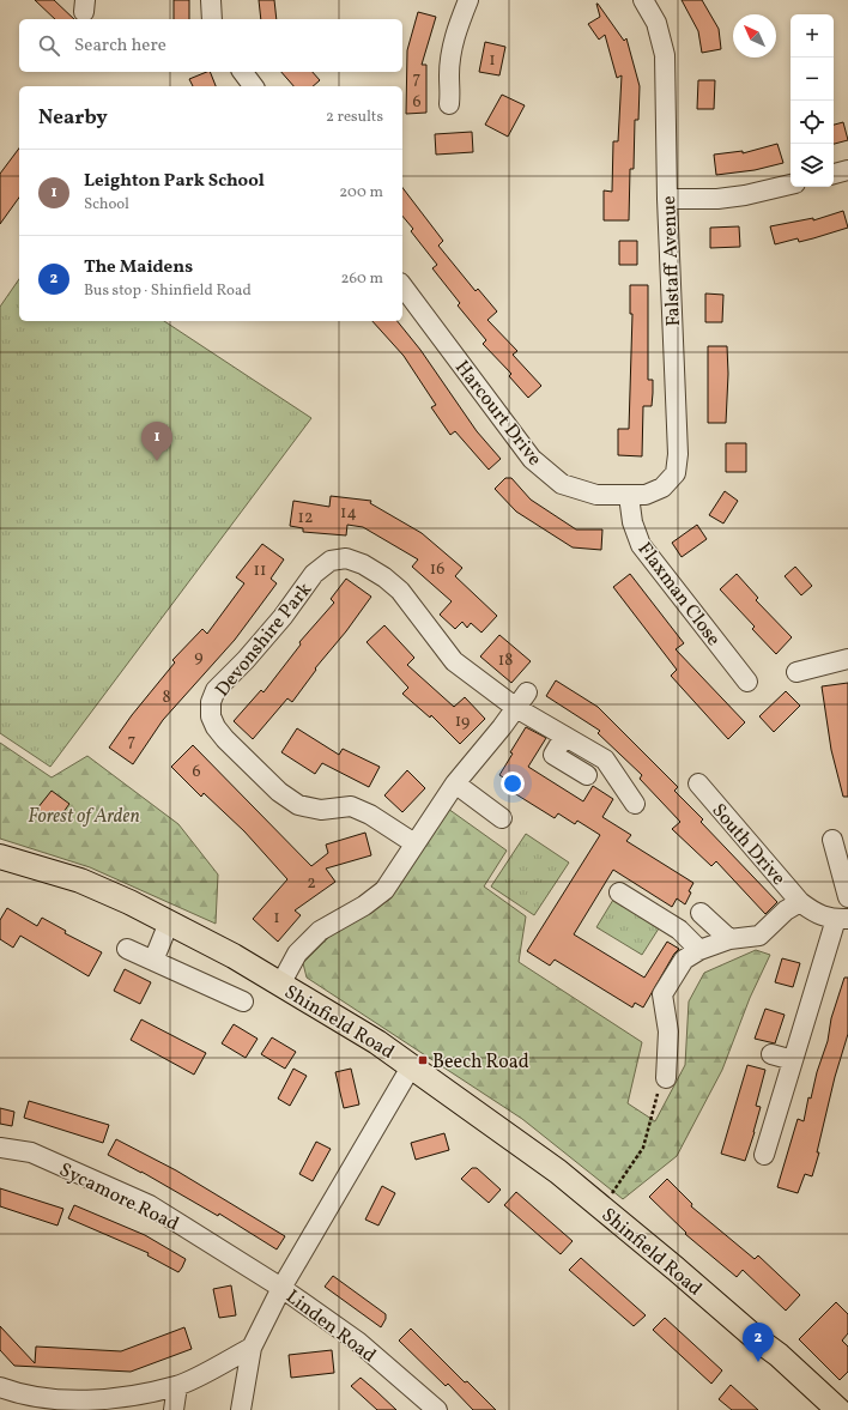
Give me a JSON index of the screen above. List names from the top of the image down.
{
  "streets": {
    "main road": ["Shinfield Road"],
    "street": [
      "Falstaff Avenue",
      "Harcourt Drive",
      "Flaxman Close",
      "Devonshire Park",
      "South Drive",
      "Sycamore Road",
      "Linden Road"
    ]
  },
  "crossings": [
    ["Falstaff Avenue", "Harcourt Drive"],
    ["Falstaff Avenue", "Flaxman Close"],
    ["Harcourt Drive", "Flaxman Close"],
    ["Sycamore Road", "Linden Road"]
  ],
  "parks": ["Forest of Arden"],
  "places": {
    "transit": ["Beech Road"]
  },
  "house_numbers": [
    "1",
    "7",
    "6",
    "14",
    "12",
    "16",
    "11",
    "9",
    "18",
    "8",
    "19",
    "7",
    "6",
    "2",
    "1"
  ],
  "north": "top left",
  "page": {
    "map_buttons": ["+", "−"],
    "search": "Search here",
    "heading": ["Nearby", "2 results"],
    "list": [
      {
        "mark": "1",
        "name": "Leighton Park School",
        "note": "School",
        "value": "200 m"
      },
      {
        "mark": "2",
        "name": "The Maidens",
        "note": "Bus stop · Shinfield Road",
        "value": "260 m"
      }
    ],
    "pins": ["1", "2"]
  }
}
